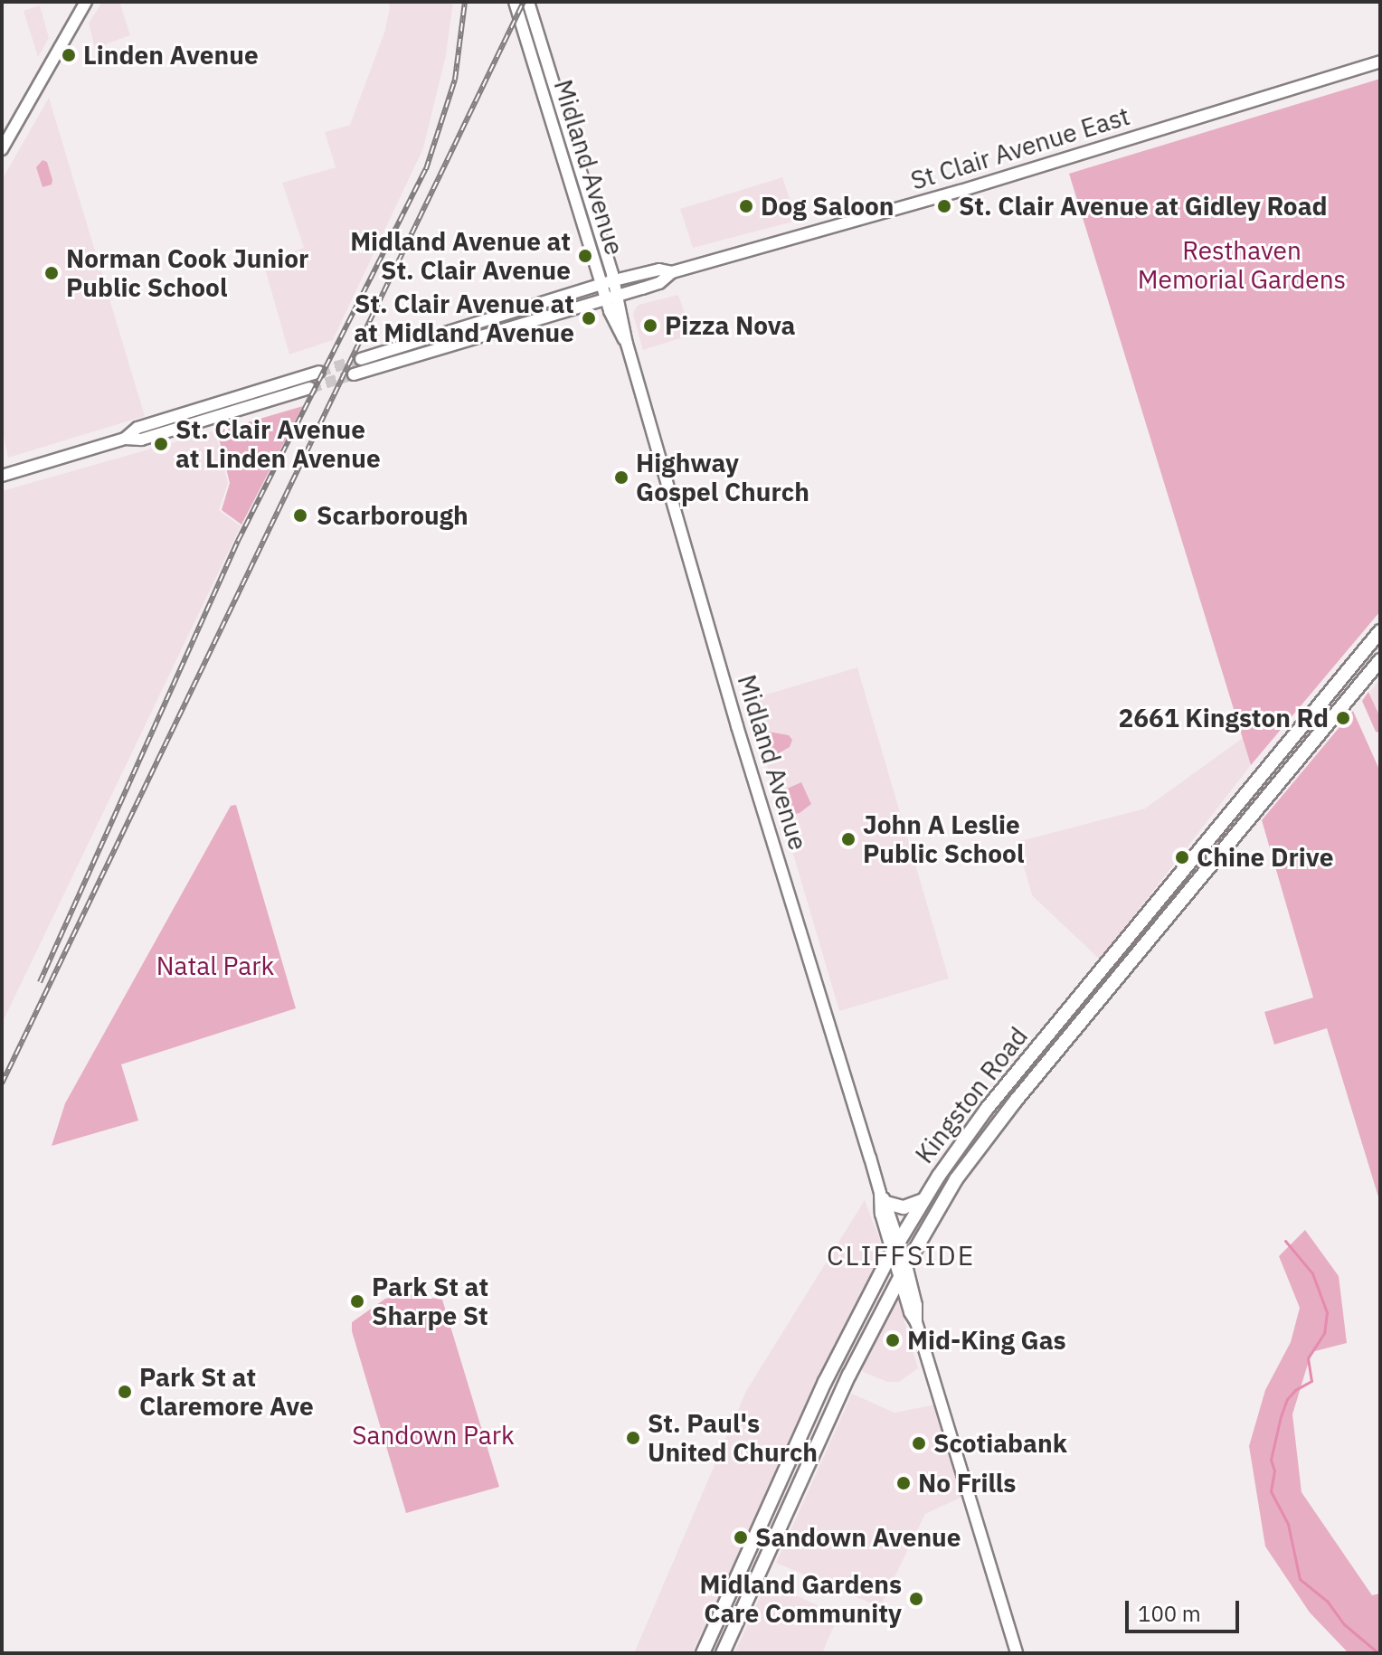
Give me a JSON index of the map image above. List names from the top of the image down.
{
  "streets": {
    "main road": ["St Clair Avenue East", "Midland Avenue", "Kingston Road"]
  },
  "crossings": [
    ["St Clair Avenue East", "Midland Avenue"],
    ["Midland Avenue", "Kingston Road"]
  ],
  "districts": ["CLIFFSIDE"],
  "parks": ["Resthaven Memorial Gardens", "Natal Park", "Sandown Park"],
  "places": [
    "Linden Avenue",
    "Dog Saloon",
    "St. Clair Avenue at Gidley Road",
    "Midland Avenue at St. Clair Avenue",
    "Norman Cook Junior Public School",
    "St. Clair Avenue at at Midland Avenue",
    "Pizza Nova",
    "St. Clair Avenue at Linden Avenue",
    "Highway Gospel Church",
    "Scarborough",
    "2661 Kingston Rd",
    "John A Leslie Public School",
    "Chine Drive",
    "Park St at Sharpe St",
    "Mid-King Gas",
    "Park St at Claremore Ave",
    "St. Paul's United Church",
    "Scotiabank",
    "No Frills",
    "Sandown Avenue",
    "Midland Gardens Care Community"
  ],
  "scale_bar": "100 m"
}
